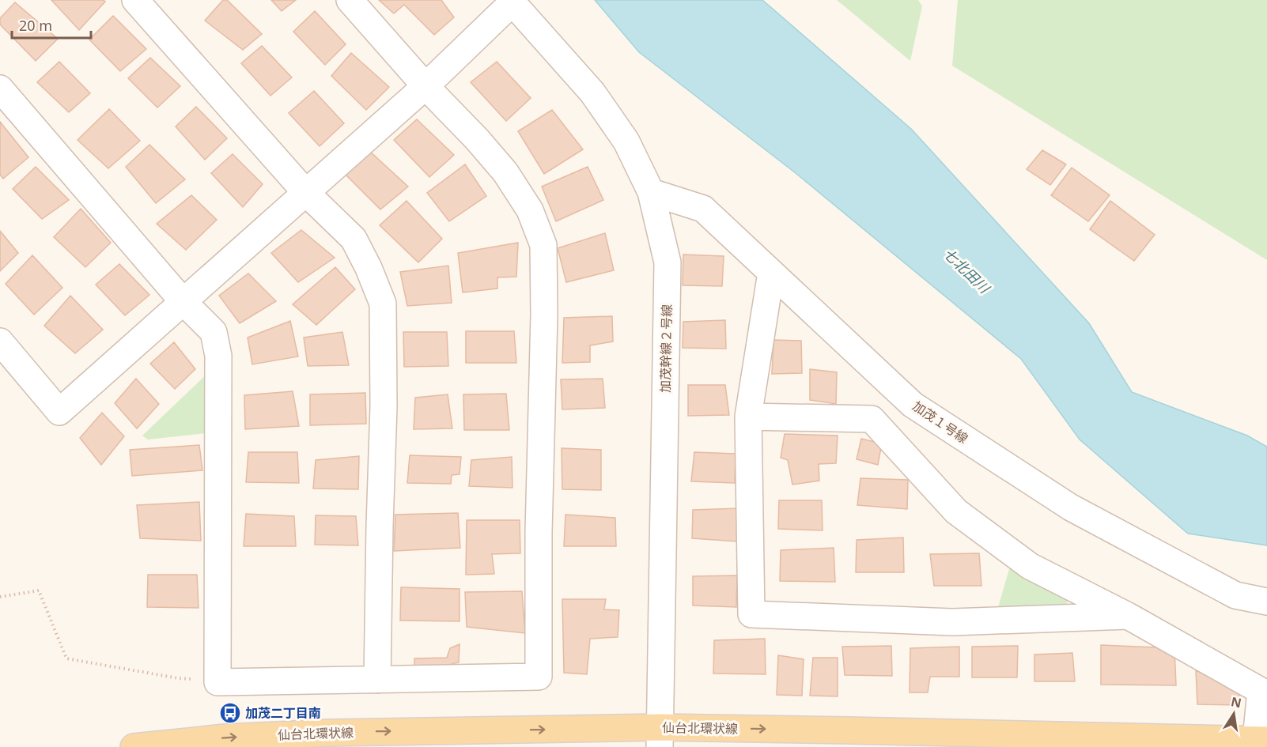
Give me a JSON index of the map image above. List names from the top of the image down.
{
  "streets": {
    "main road": ["仙台北環状線"],
    "street": ["加茂幹線２号線", "加茂１号線"]
  },
  "crossings": [
    ["加茂幹線２号線", "加茂１号線"],
    ["加茂幹線２号線", "仙台北環状線"]
  ],
  "one_way": ["仙台北環状線"],
  "water": ["七北田川"],
  "places": {
    "bus stop": ["加茂二丁目南"]
  },
  "scale_bar": "20 m",
  "north": "top"
}
